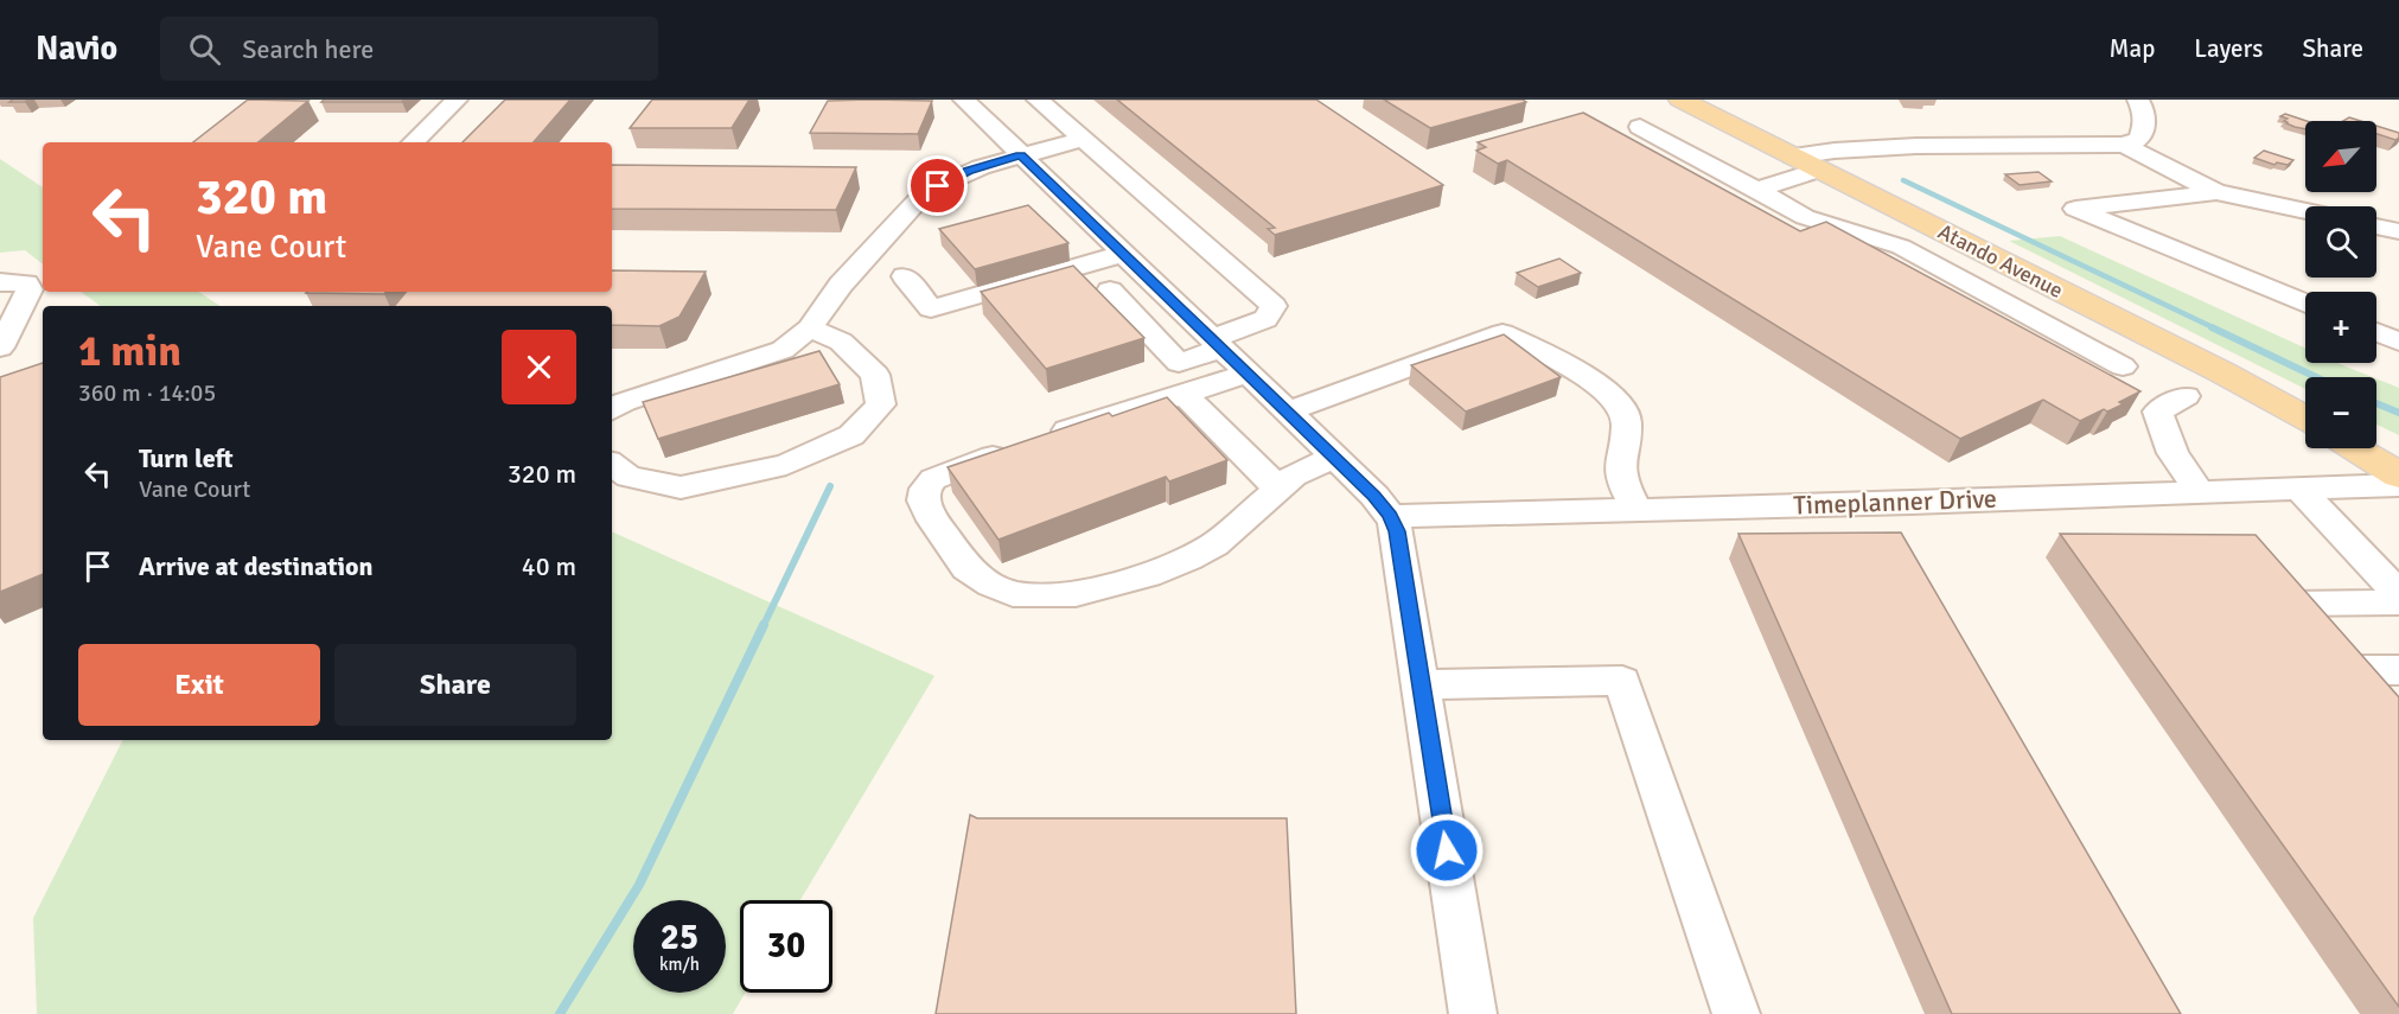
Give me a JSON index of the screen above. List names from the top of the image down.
{
  "streets": {
    "main road": ["Atando Avenue"],
    "street": ["Timeplanner Drive"]
  },
  "north": "bottom left",
  "page": {
    "header": "Navio",
    "search": "Search here",
    "nav": ["Map", "Layers", "Share"],
    "map_buttons": ["+", "−"],
    "turn": ["320 m", "Vane Court"],
    "heading": ["1 min", "360 m · 14:05"],
    "list": [
      {
        "name": "Turn left",
        "note": "Vane Court",
        "value": "320 m"
      },
      {
        "name": "Arrive at destination",
        "value": "40 m"
      }
    ],
    "buttons": ["Exit", "Share"],
    "speed": "25 km/h",
    "limit": "30"
  }
}
